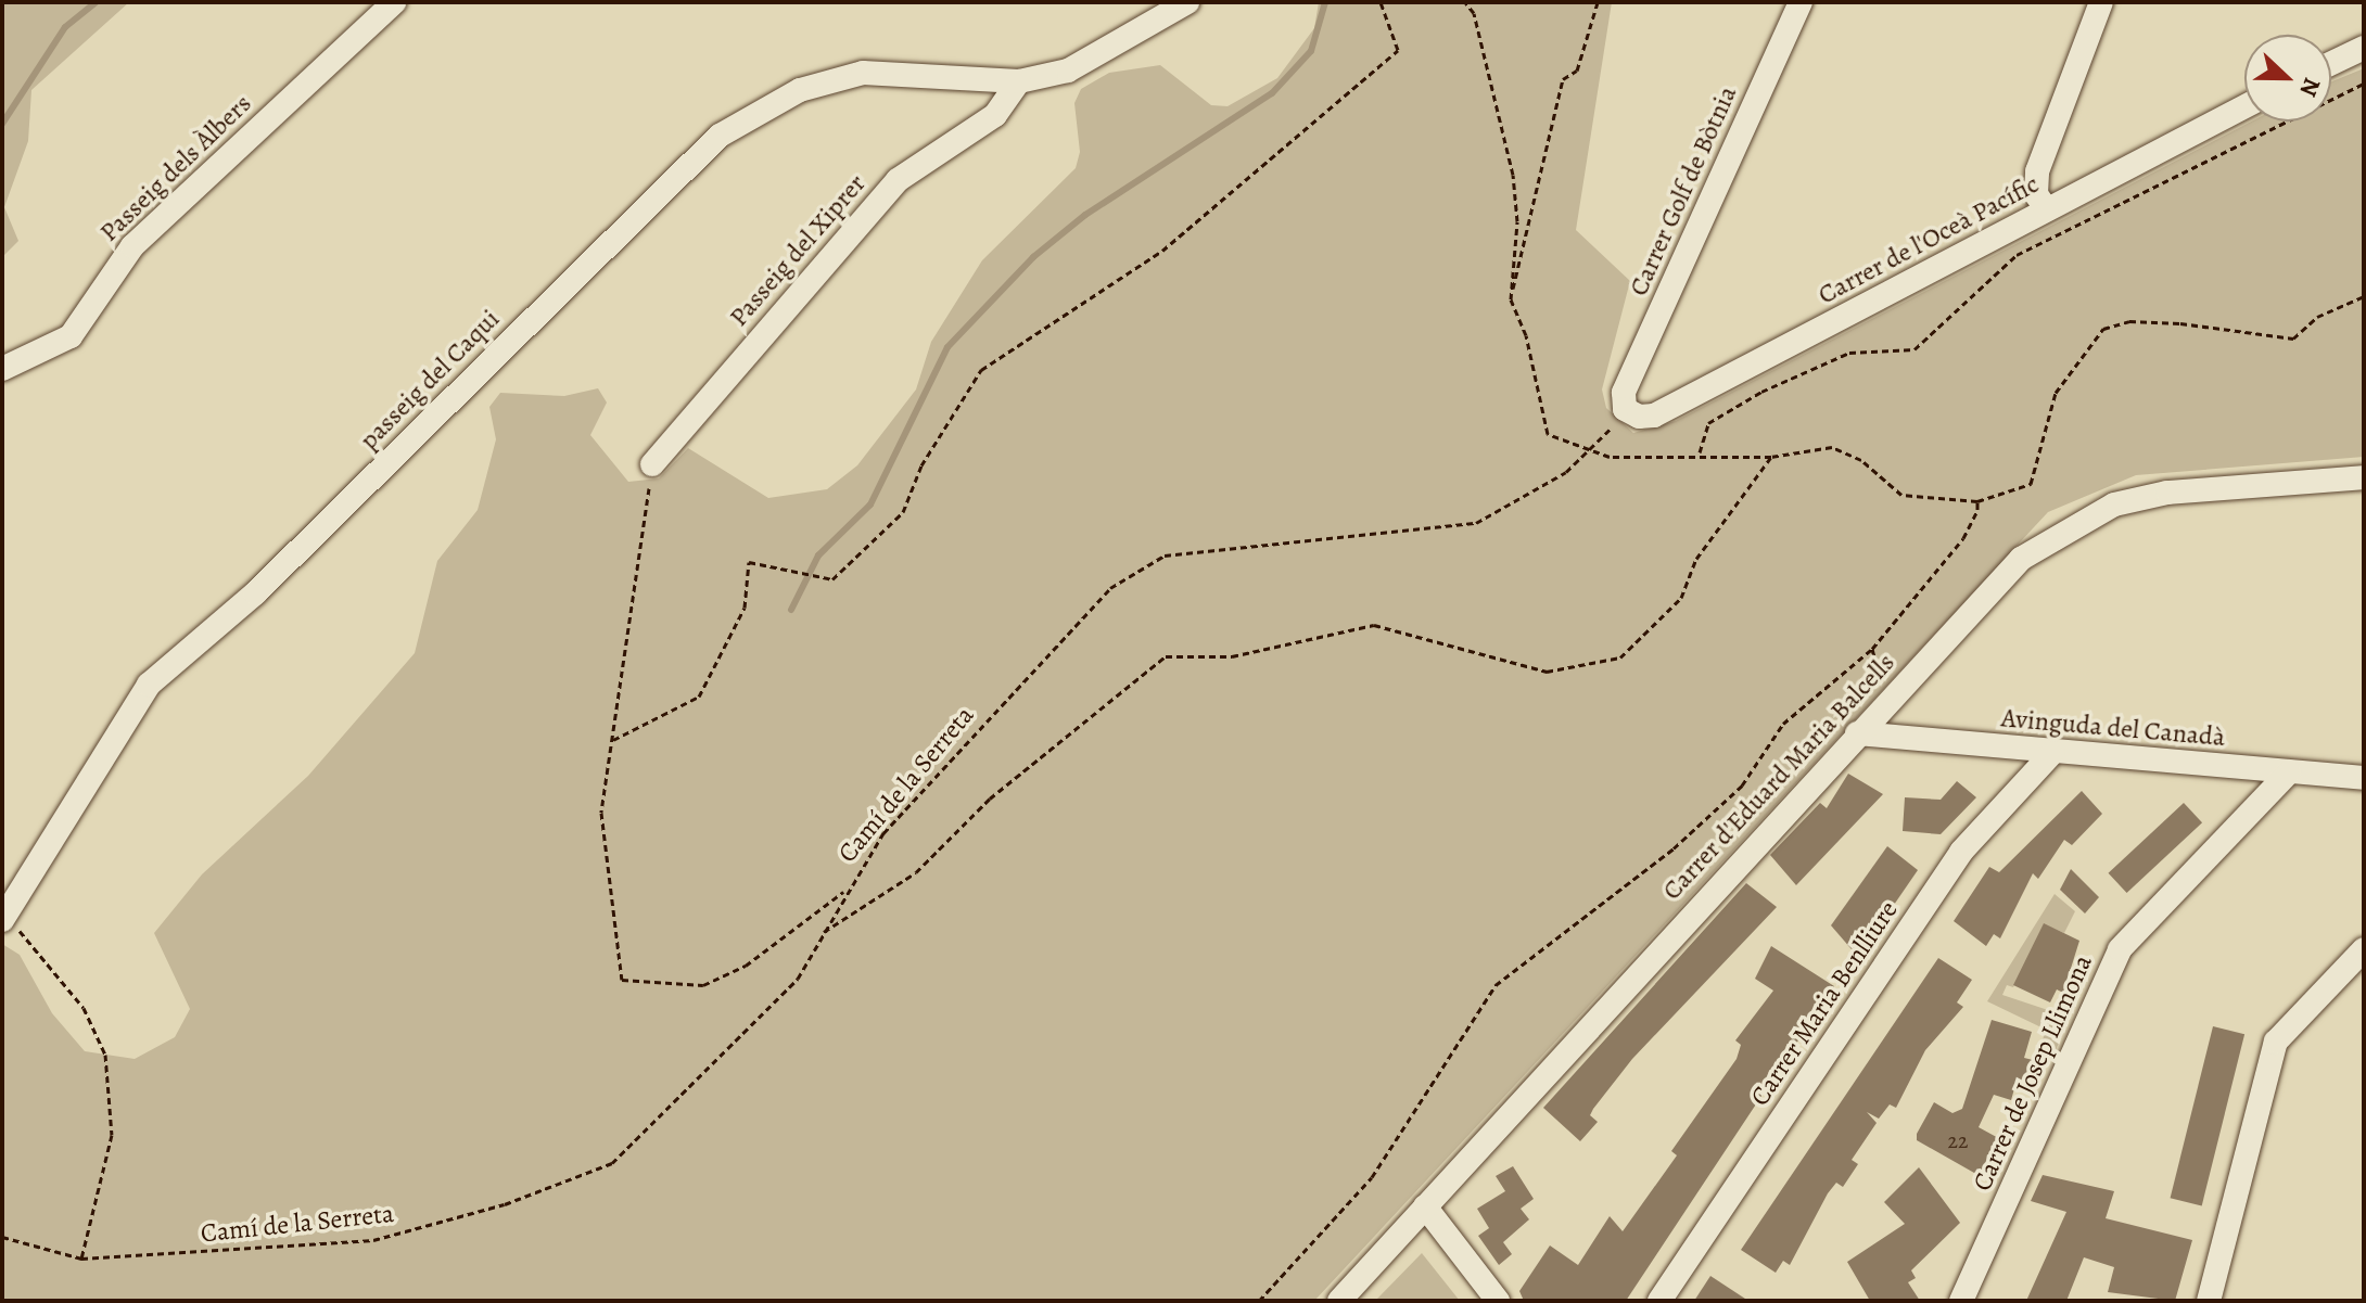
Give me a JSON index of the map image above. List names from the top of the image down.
{
  "streets": {
    "street": [
      "Passeig dels Àlbers",
      "Carrer Golf de Bòtnia",
      "Carrer de l'Oceà Pacífic",
      "Passeig del Xiprer",
      "passeig del Caqui",
      "Avinguda del Canadà",
      "Carrer d'Eduard Maria Balcells",
      "Carrer Maria Benlliure",
      "Carrer de Josep Llimona"
    ],
    "path": ["Camí de la Serreta"]
  },
  "crossings": [
    ["Carrer Golf de Bòtnia", "Carrer de l'Oceà Pacífic"],
    ["Carrer Golf de Bòtnia", "Camí de la Serreta"],
    ["Carrer de l'Oceà Pacífic", "Camí de la Serreta"],
    ["Passeig del Xiprer", "passeig del Caqui"],
    ["Avinguda del Canadà", "Carrer d'Eduard Maria Balcells"],
    ["Avinguda del Canadà", "Carrer Maria Benlliure"],
    ["Avinguda del Canadà", "Carrer de Josep Llimona"]
  ],
  "house_numbers": ["22"],
  "north": "right"
}
